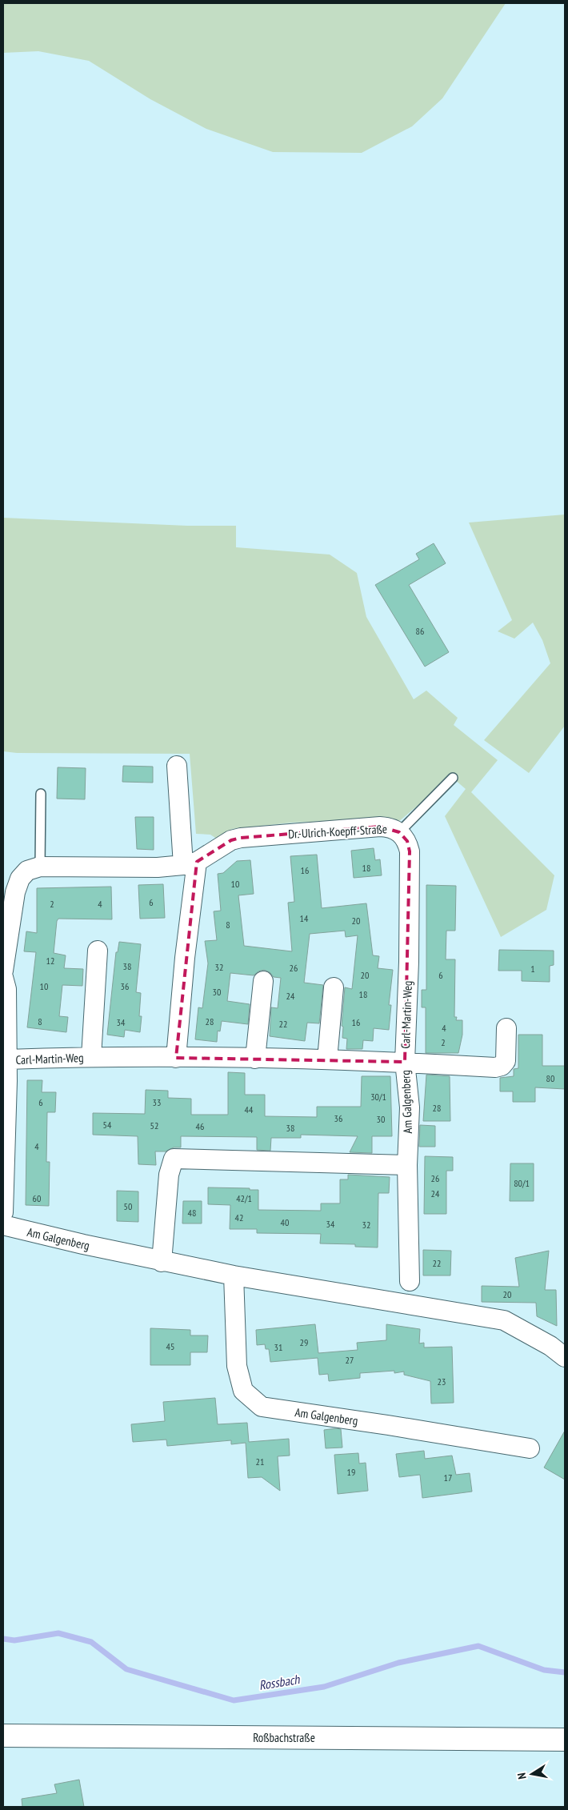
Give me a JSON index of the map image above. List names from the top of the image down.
{
  "streets": {
    "street": [
      "Dr.-Ulrich-Koepff-Straße",
      "Carl-Martin-Weg",
      "Am Galgenberg",
      "Roßbachstraße"
    ]
  },
  "crossings": [
    ["Dr.-Ulrich-Koepff-Straße", "Carl-Martin-Weg"],
    ["Carl-Martin-Weg", "Am Galgenberg"]
  ],
  "water": ["Rossbach"],
  "house_numbers": [
    "86",
    "18",
    "16",
    "10",
    "6",
    "2",
    "4",
    "14",
    "20",
    "8",
    "12",
    "38",
    "32",
    "26",
    "1",
    "20",
    "6",
    "10",
    "36",
    "30",
    "18",
    "24",
    "8",
    "28",
    "34",
    "16",
    "22",
    "4",
    "2",
    "80",
    "30/1",
    "6",
    "33",
    "28",
    "44",
    "36",
    "30",
    "54",
    "52",
    "46",
    "38",
    "4",
    "26",
    "80/1",
    "24",
    "60",
    "42/1",
    "50",
    "48",
    "42",
    "40",
    "34",
    "32",
    "22",
    "20",
    "29",
    "45",
    "31",
    "27",
    "23",
    "21",
    "19",
    "17"
  ],
  "north": "left"
}
